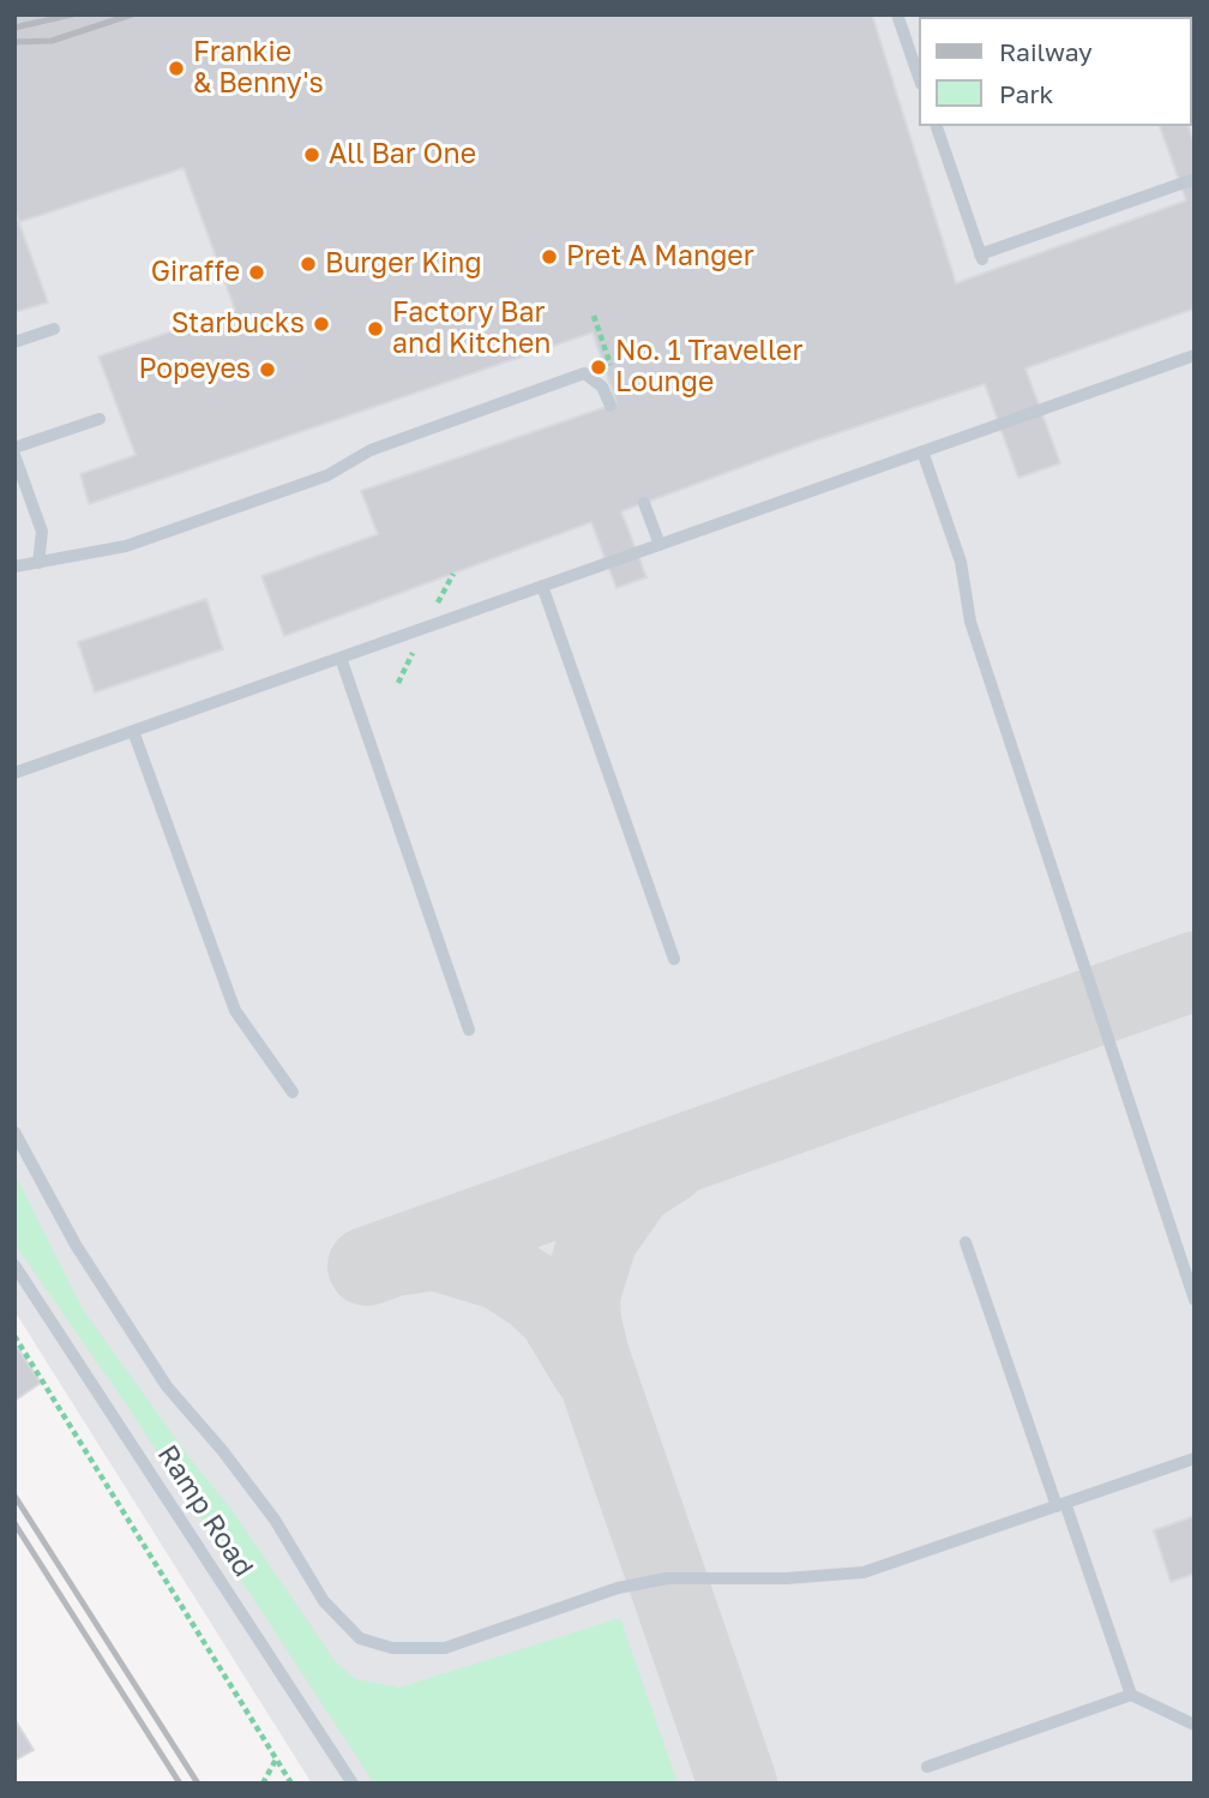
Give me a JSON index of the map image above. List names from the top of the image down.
{
  "streets": {
    "lane": ["Ramp Road"]
  },
  "places": [
    "Frankie & Benny's",
    "All Bar One",
    "Pret A Manger",
    "Burger King",
    "Giraffe",
    "Starbucks",
    "Factory Bar and Kitchen",
    "No. 1 Traveller Lounge",
    "Popeyes"
  ],
  "legend": ["Railway", "Park"]
}
